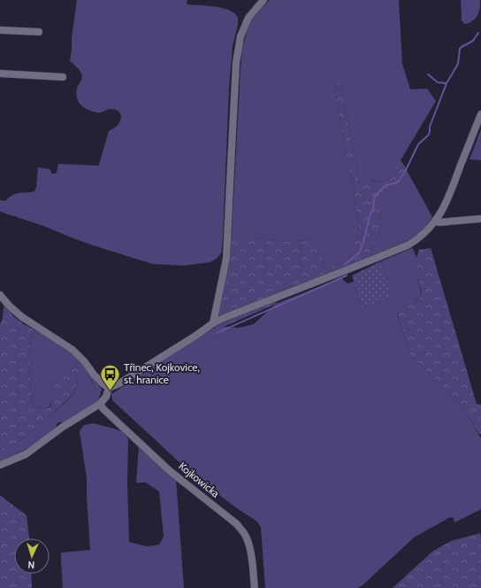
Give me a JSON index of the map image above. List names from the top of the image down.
{
  "streets": {
    "street": ["Kojkowicka"]
  },
  "places": {
    "bus stop": ["Třinec, Kojkovice, st. hranice"]
  },
  "north": "bottom"
}
